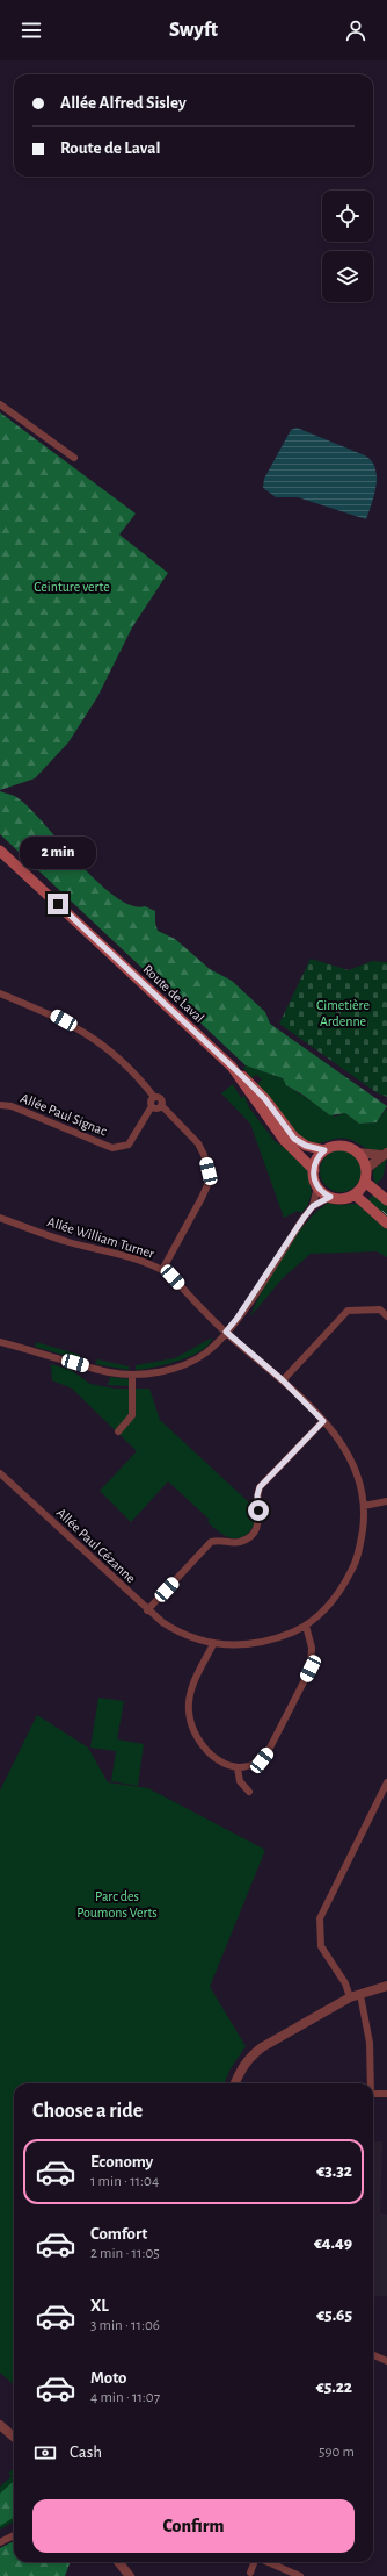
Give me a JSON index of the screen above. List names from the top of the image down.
{
  "streets": {
    "main road": ["Route de Laval"],
    "street": ["Allée Paul Signac", "Allée William Turner", "Allée Paul Cézanne"]
  },
  "crossings": [
    ["Allée William Turner", "Allée Paul Cézanne"]
  ],
  "parks": ["Ceinture verte", "Cimetière Ardenne", "Parc des Poumons Verts"],
  "page": {
    "header": "Swyft",
    "banner": ["Allée Alfred Sisley", "Route de Laval"],
    "bubble": "2 min",
    "heading": "Choose a ride",
    "list": [
      {
        "name": "Economy",
        "note": "1 min · 11:04",
        "value": "€3.32"
      },
      {
        "name": "Comfort",
        "note": "2 min · 11:05",
        "value": "€4.49"
      },
      {
        "name": "XL",
        "note": "3 min · 11:06",
        "value": "€5.65"
      },
      {
        "name": "Moto",
        "note": "4 min · 11:07",
        "value": "€5.22"
      }
    ],
    "pay": ["Cash", "590 m"],
    "buttons": "Confirm"
  }
}
